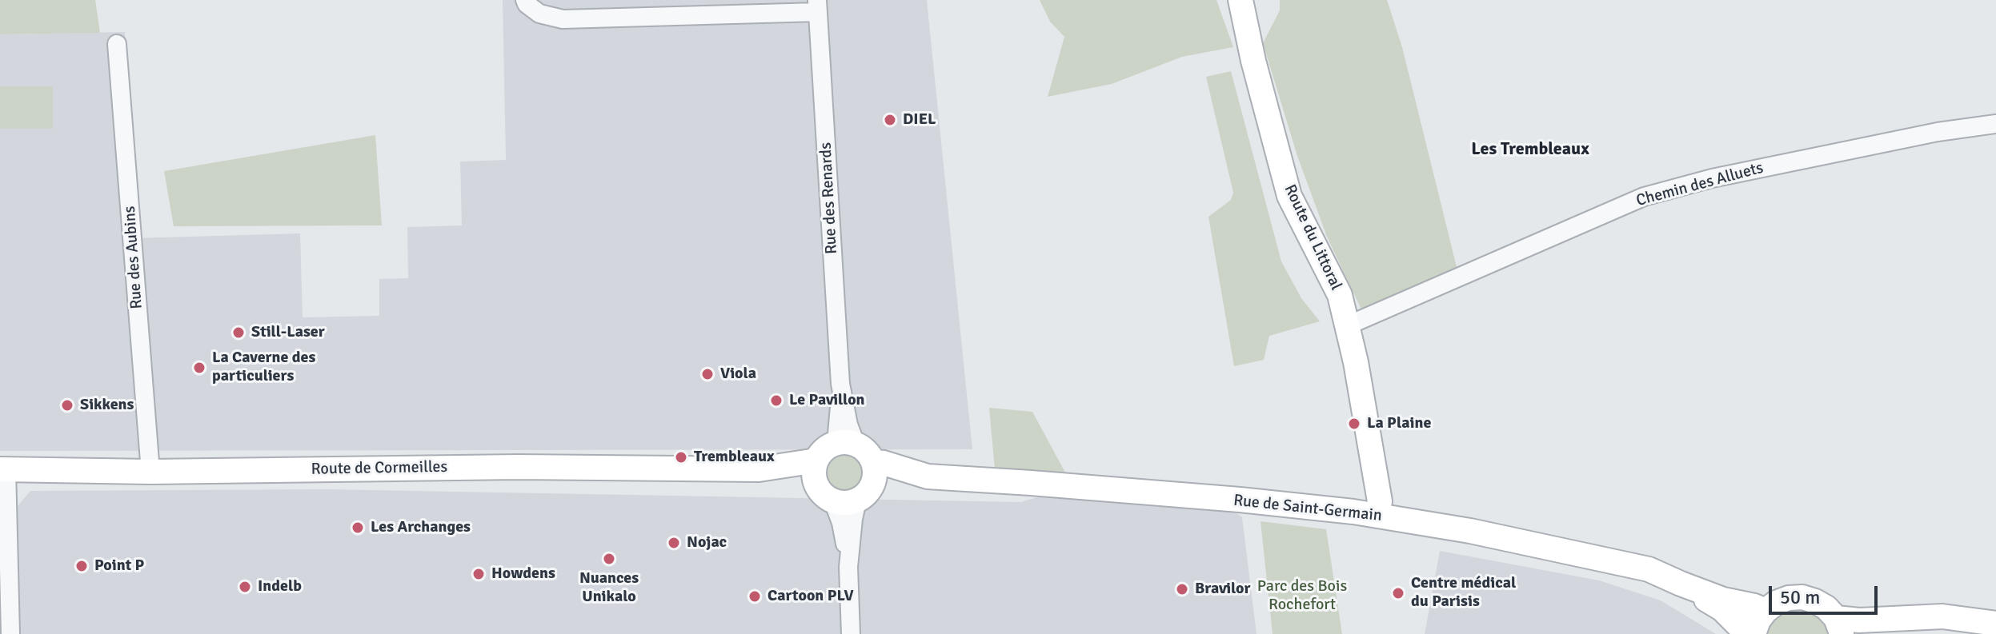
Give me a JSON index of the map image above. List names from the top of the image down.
{
  "streets": {
    "main road": ["Route du Littoral", "Route de Cormeilles", "Rue de Saint-Germain"],
    "street": ["Chemin des Alluets", "Rue des Renards", "Rue des Aubins"]
  },
  "crossings": [
    ["Chemin des Alluets", "Route du Littoral"],
    ["Rue des Renards", "Route de Cormeilles"],
    ["Rue des Renards", "Rue de Saint-Germain"],
    ["Route du Littoral", "Rue de Saint-Germain"],
    ["Rue des Aubins", "Route de Cormeilles"],
    ["Route de Cormeilles", "Rue de Saint-Germain"]
  ],
  "districts": ["Les Trembleaux"],
  "parks": ["Parc des Bois Rochefort"],
  "places": [
    "DIEL",
    "Still-Laser",
    "La Caverne des particuliers",
    "Viola",
    "Le Pavillon",
    "Sikkens",
    "La Plaine",
    "Trembleaux",
    "Les Archanges",
    "Nojac",
    "Nuances Unikalo",
    "Point P",
    "Howdens",
    "Indelb",
    "Bravilor",
    "Centre médical du Parisis",
    "Cartoon PLV"
  ],
  "scale_bar": "50 m"
}
